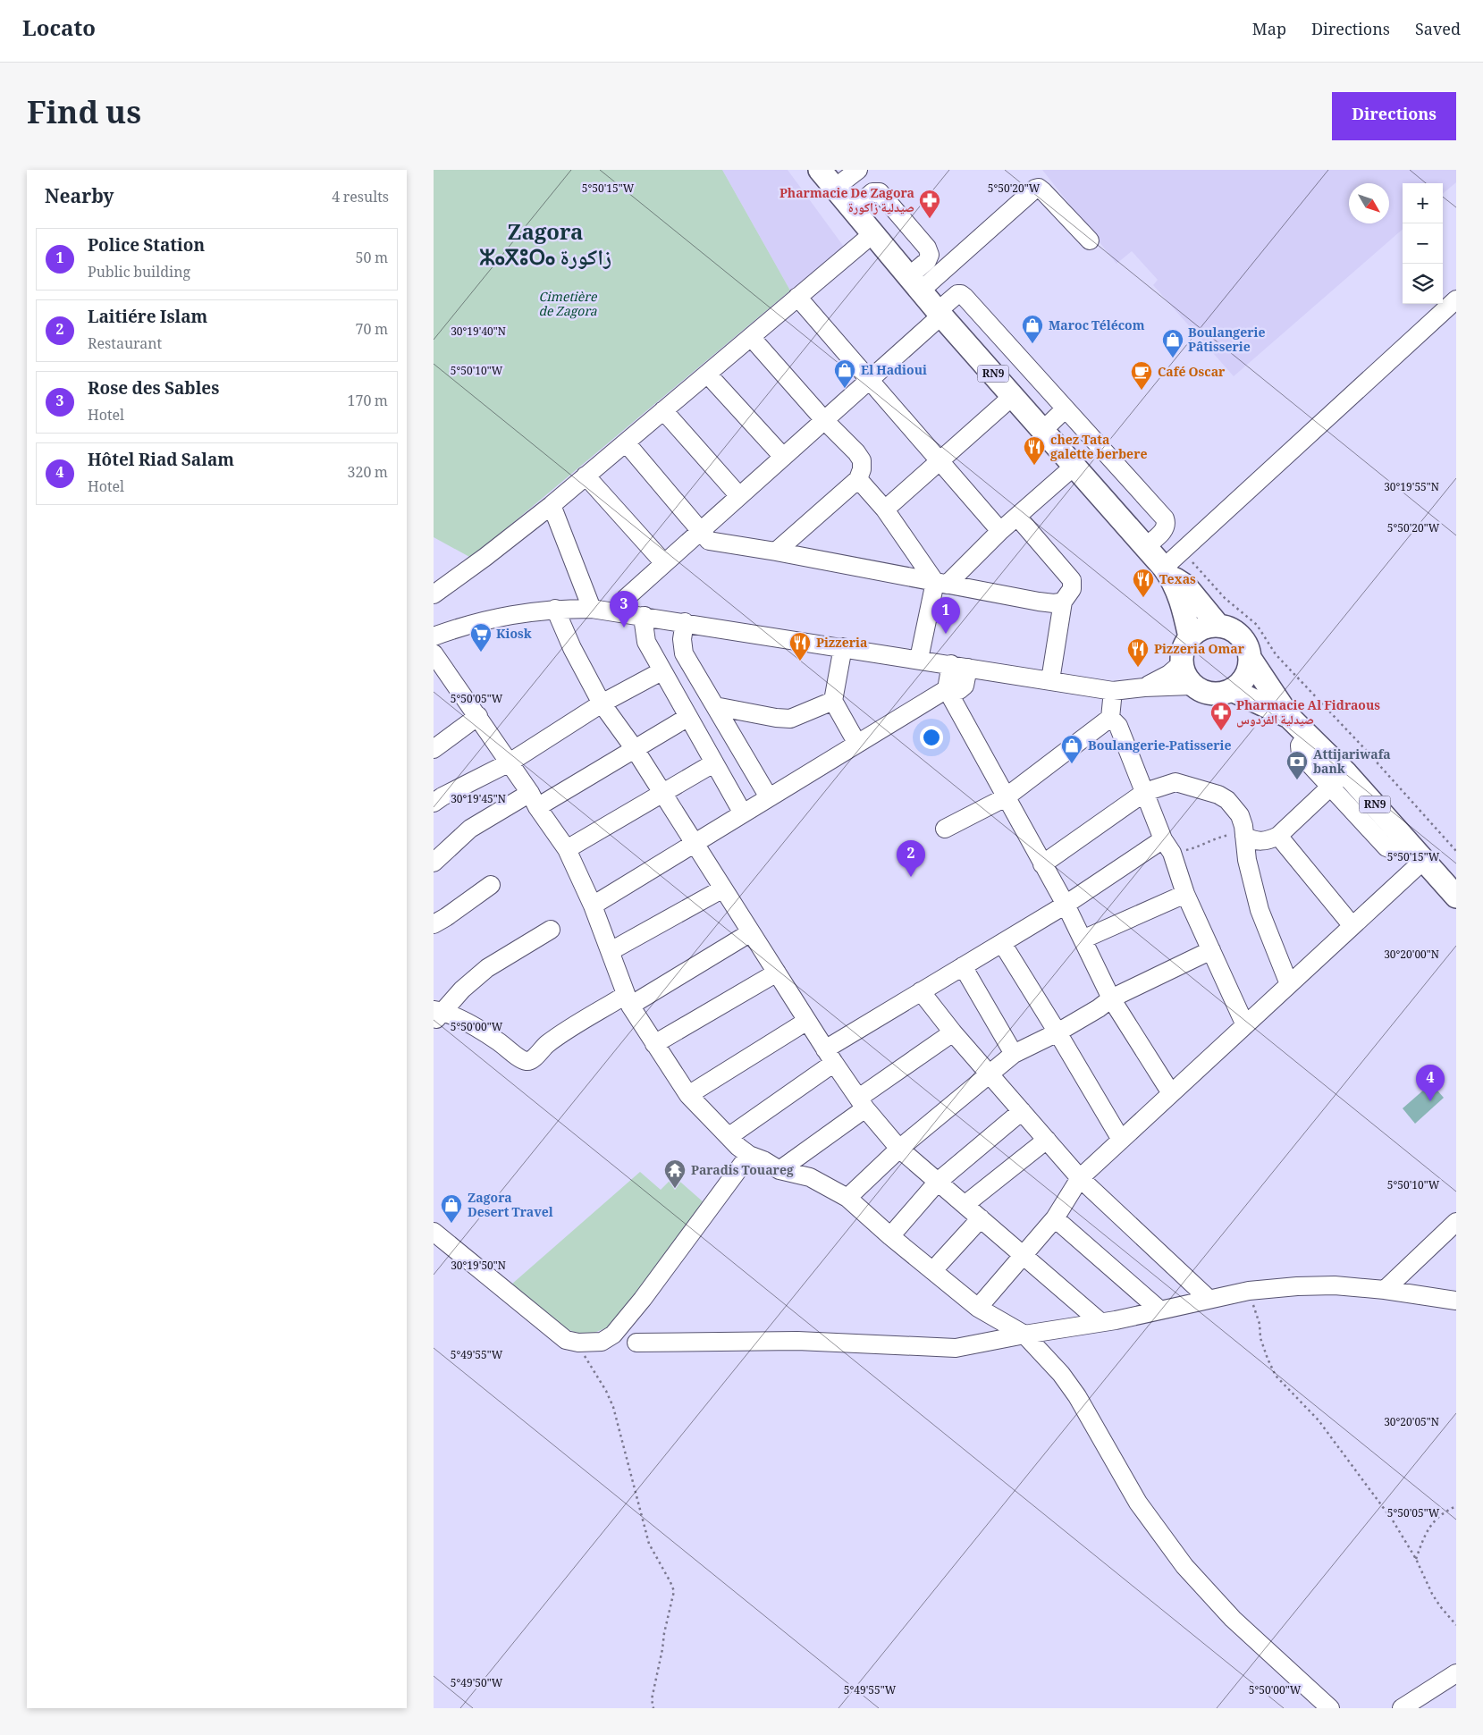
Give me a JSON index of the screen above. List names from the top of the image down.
{
  "streets": {
    "main road": ["RN9"]
  },
  "districts": ["Zagora ⵣⴰⴳⵓⵔⴰ زاكورة"],
  "parks": ["Cimetière de Zagora"],
  "places": {
    "pharmacy": ["Pharmacie De Zagora صيدلية زاكورة", "Pharmacie Al Fidraous صيدلية الفردوس"],
    "shop": [
      "Maroc Télécom",
      "Boulangerie Pâtisserie",
      "El Hadioui",
      "Boulangerie-Patisserie",
      "Zagora Desert Travel"
    ],
    "cafe": ["Café Oscar"],
    "restaurant": [
      "chez Tata galette berbere",
      "Texas",
      "Pizzeria",
      "Pizzeria Omar"
    ],
    "supermarket": ["Kiosk"],
    "bank": ["Attijariwafa bank"],
    "temple": ["Paradis Touareg"]
  },
  "north": "bottom right",
  "page": {
    "header": "Locato",
    "nav": ["Map", "Directions", "Saved"],
    "title": "Find us",
    "buttons": "Directions",
    "heading": ["Nearby", "4 results"],
    "map_buttons": ["+", "−"],
    "list": [
      {
        "mark": "1",
        "name": "Police Station",
        "note": "Public building",
        "value": "50 m"
      },
      {
        "mark": "2",
        "name": "Laitiére Islam",
        "note": "Restaurant",
        "value": "70 m"
      },
      {
        "mark": "3",
        "name": "Rose des Sables",
        "note": "Hotel",
        "value": "170 m"
      },
      {
        "mark": "4",
        "name": "Hôtel Riad Salam",
        "note": "Hotel",
        "value": "320 m"
      }
    ],
    "pins": [
      "3",
      "1",
      "2",
      "4"
    ]
  },
  "coordinates": [
    "5°50'15\"W",
    "5°50'20\"W",
    "30°19'40\"N",
    "5°50'10\"W",
    "30°19'55\"N",
    "5°50'05\"W",
    "30°19'45\"N",
    "30°20'00\"N",
    "5°50'00\"W",
    "30°19'50\"N",
    "5°49'55\"W",
    "30°20'05\"N",
    "5°49'50\"W"
  ]
}
